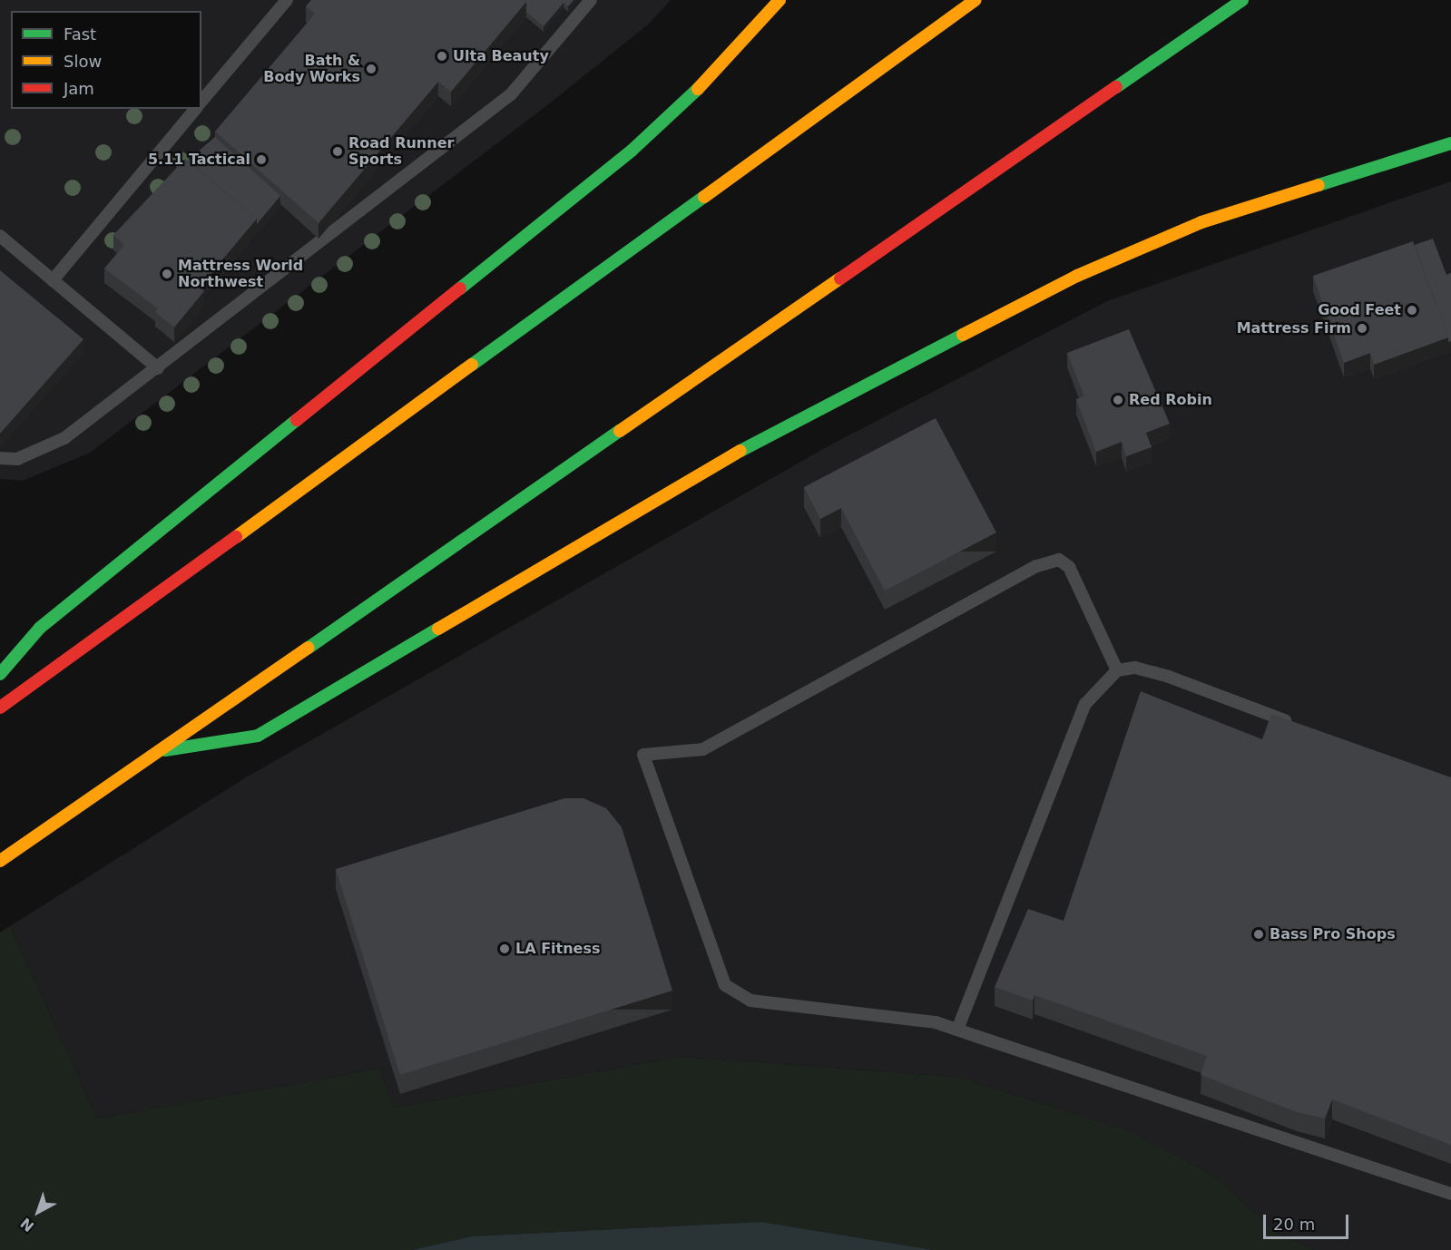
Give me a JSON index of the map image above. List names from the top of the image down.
{
  "places": [
    "Ulta Beauty",
    "Bath & Body Works",
    "Road Runner Sports",
    "5.11 Tactical",
    "Mattress World Northwest",
    "Good Feet",
    "Mattress Firm",
    "Red Robin",
    "Bass Pro Shops",
    "LA Fitness"
  ],
  "legend": ["Fast", "Slow", "Jam"],
  "scale_bar": "20 m",
  "north": "bottom left"
}
